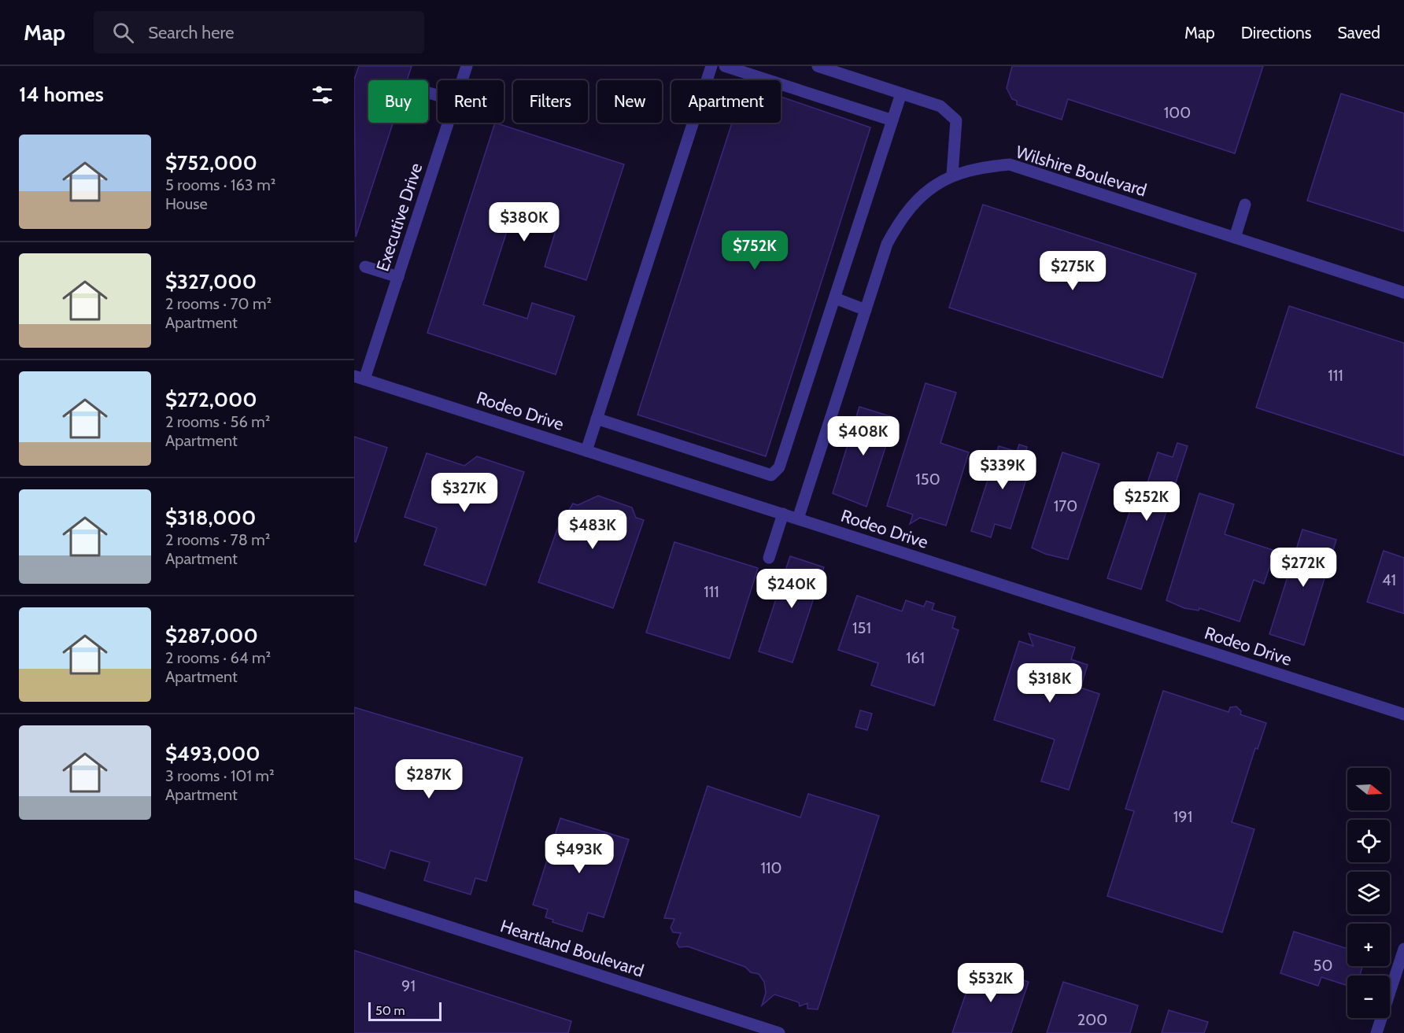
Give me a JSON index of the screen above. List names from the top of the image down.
{
  "streets": {
    "street": [
      "Wilshire Boulevard",
      "Executive Drive",
      "Rodeo Drive",
      "Heartland Boulevard"
    ]
  },
  "crossings": [
    ["Wilshire Boulevard", "Rodeo Drive"],
    ["Executive Drive", "Rodeo Drive"]
  ],
  "house_numbers": [
    "100",
    "111",
    "150",
    "170",
    "41",
    "111",
    "151",
    "161",
    "191",
    "110",
    "50",
    "91",
    "200"
  ],
  "scale_bar": "50 m",
  "north": "right",
  "page": {
    "header": "Map",
    "search": "Search here",
    "nav": ["Map", "Directions", "Saved"],
    "heading": "14 homes",
    "chip": [
      "Buy",
      "Rent",
      "Filters",
      "New",
      "Apartment"
    ],
    "list": [
      {
        "name": "$752,000",
        "note": "5 rooms · 163 m² · House"
      },
      {
        "name": "$327,000",
        "note": "2 rooms · 70 m² · Apartment"
      },
      {
        "name": "$272,000",
        "note": "2 rooms · 56 m² · Apartment"
      },
      {
        "name": "$318,000",
        "note": "2 rooms · 78 m² · Apartment"
      },
      {
        "name": "$287,000",
        "note": "2 rooms · 64 m² · Apartment"
      },
      {
        "name": "$493,000",
        "note": "3 rooms · 101 m² · Apartment"
      }
    ],
    "price": [
      "$380K",
      "$752K",
      "$275K",
      "$408K",
      "$339K",
      "$327K",
      "$252K",
      "$483K",
      "$272K",
      "$240K",
      "$318K",
      "$287K",
      "$493K",
      "$532K"
    ],
    "map_buttons": ["+", "−"],
    "scale": "50 m"
  }
}
